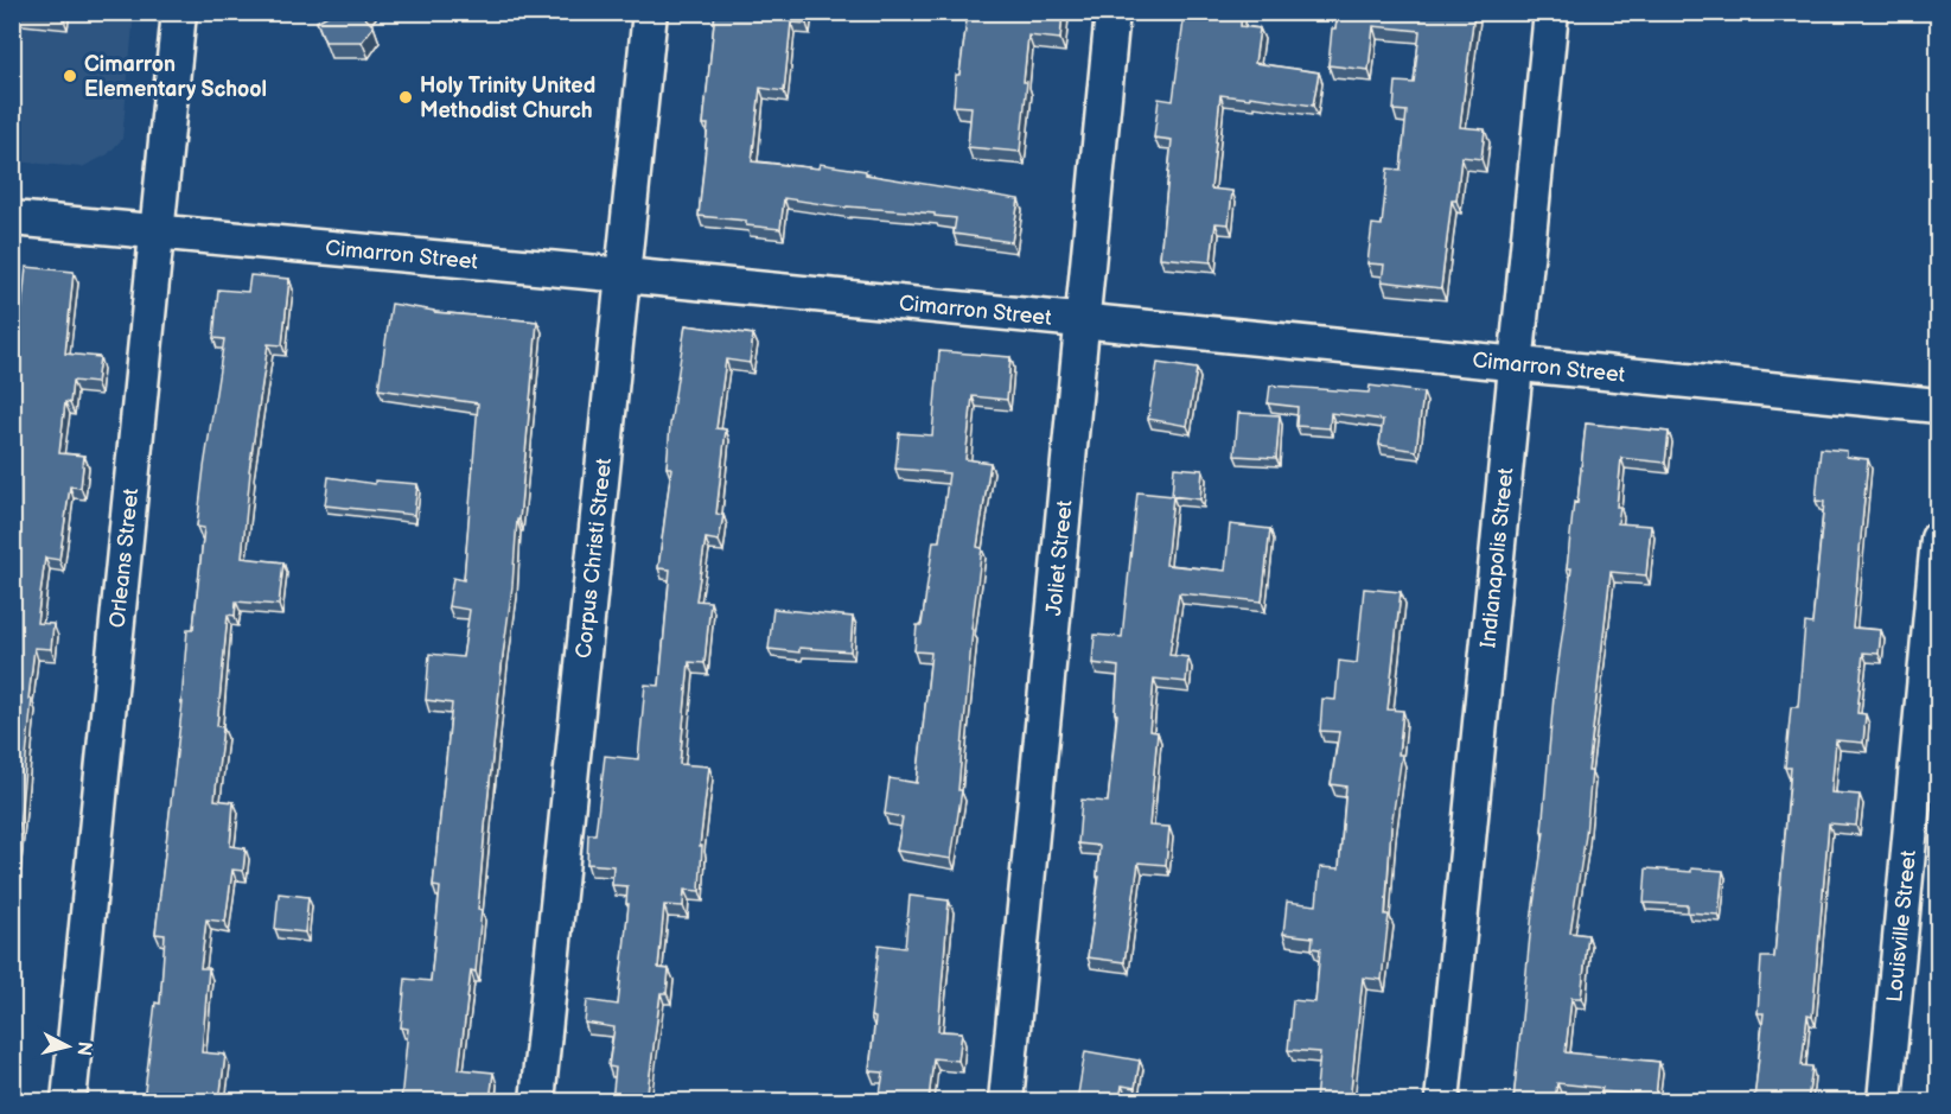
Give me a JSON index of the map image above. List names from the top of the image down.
{
  "streets": {
    "street": [
      "Cimarron Street",
      "Orleans Street",
      "Corpus Christi Street",
      "Joliet Street",
      "Indianapolis Street",
      "Louisville Street"
    ]
  },
  "crossings": [
    ["Cimarron Street", "Orleans Street"],
    ["Cimarron Street", "Corpus Christi Street"],
    ["Cimarron Street", "Joliet Street"],
    ["Cimarron Street", "Indianapolis Street"]
  ],
  "places": ["Cimarron Elementary School", "Holy Trinity United Methodist Church"],
  "north": "right"
}
